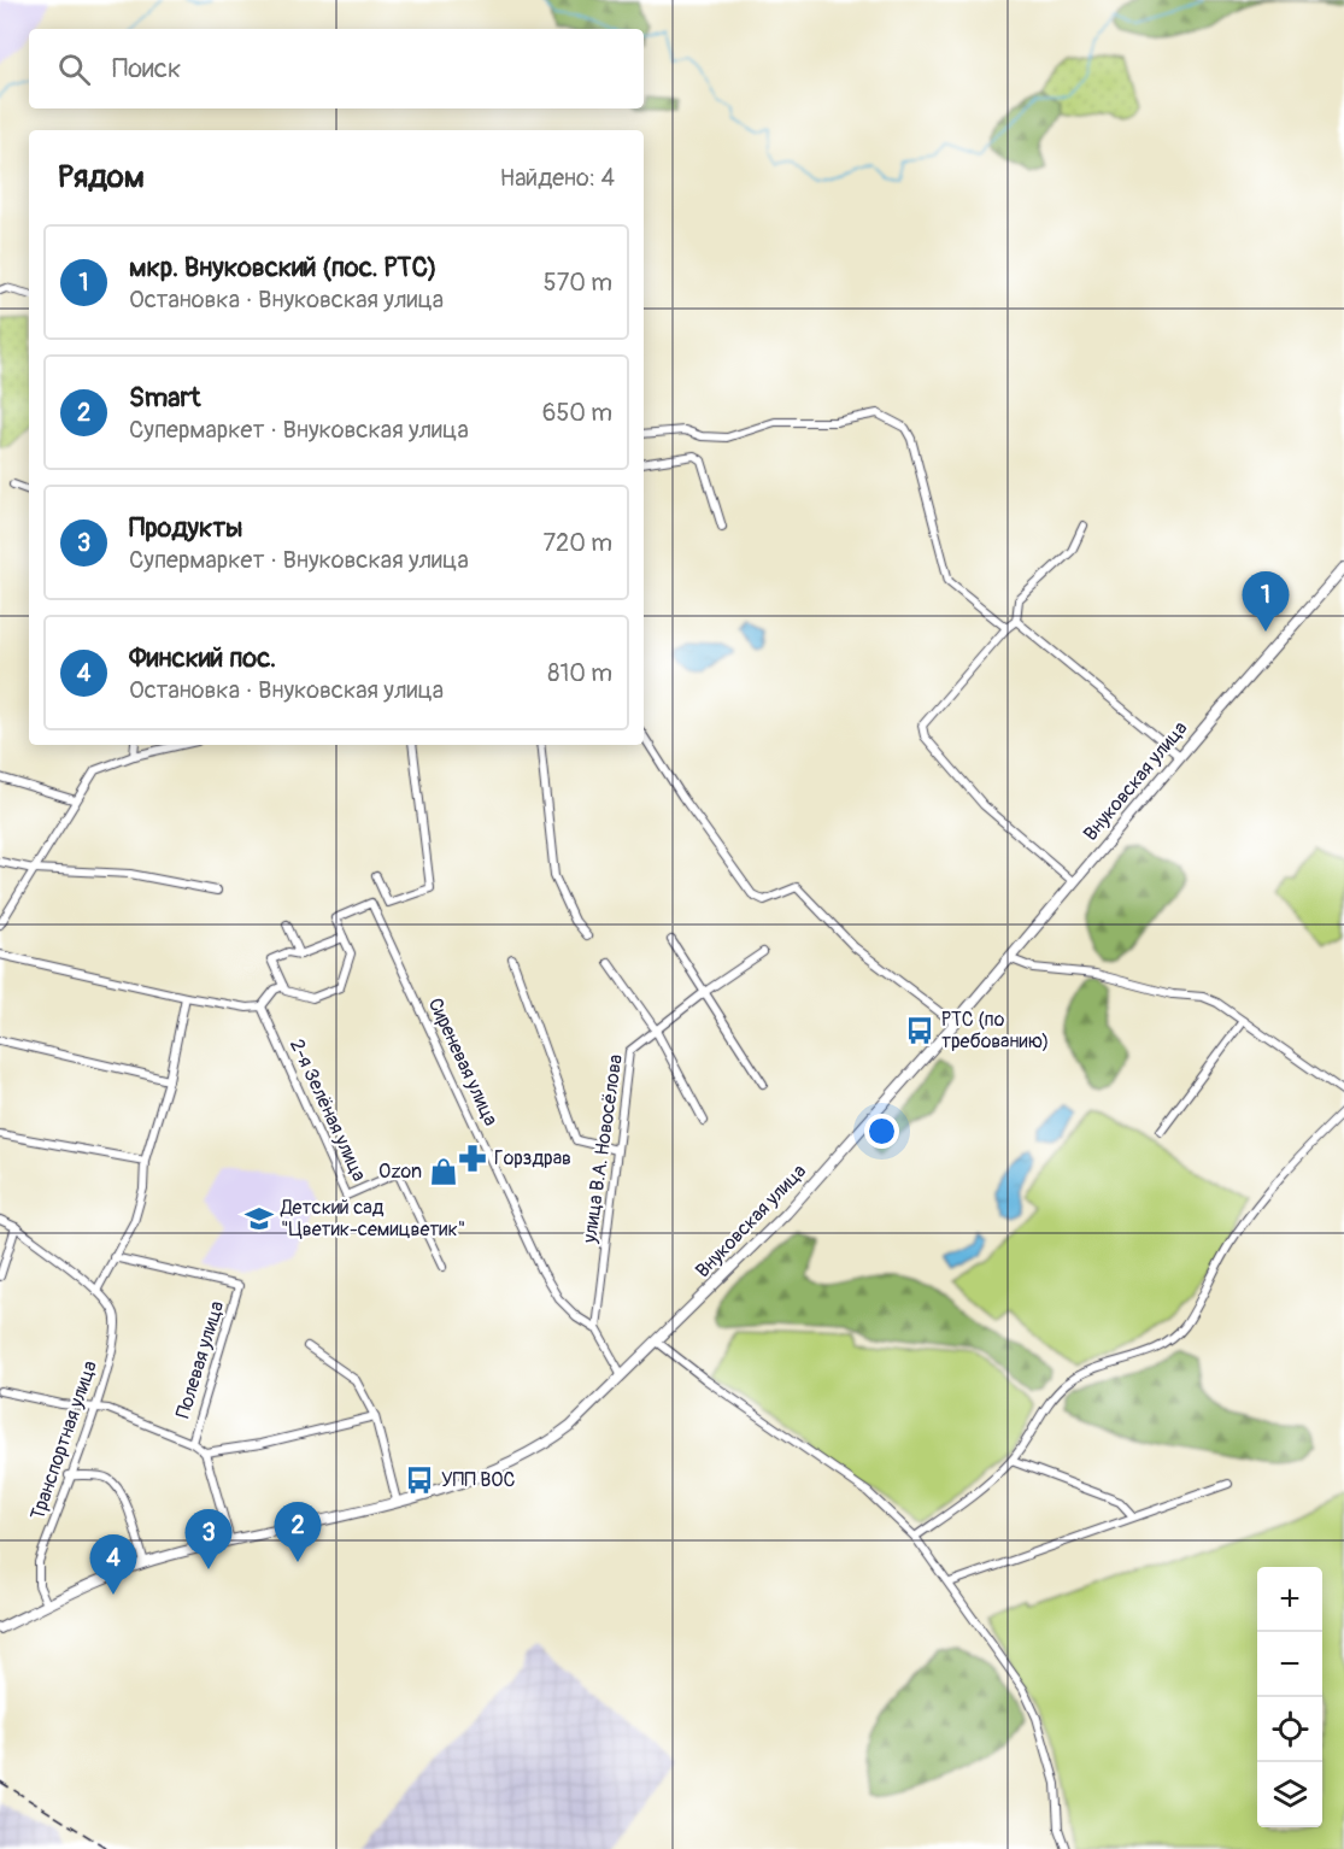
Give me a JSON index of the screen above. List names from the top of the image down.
{
  "streets": {
    "main road": ["Внуковская улица"],
    "street": [
      "Сиреневая улица",
      "2-я Зелёная улица",
      "улица В.А. Новосёлова",
      "Полевая улица",
      "Транспортная улица"
    ]
  },
  "crossings": [
    ["Внуковская улица", "Сиреневая улица"],
    ["Внуковская улица", "Транспортная улица"],
    ["Сиреневая улица", "улица В.А. Новосёлова"]
  ],
  "places": {
    "bus stop": ["РТС (по требованию)", "УПП ВОС"],
    "pharmacy": ["Горздрав"],
    "shop": ["Ozon"],
    "school or university": ["Детский сад \"Цветик-семицветик\""]
  },
  "page": {
    "search": "Поиск",
    "heading": ["Рядом", "Найдено: 4"],
    "list": [
      {
        "mark": "1",
        "name": "мкр. Внуковский (пос. РТС)",
        "note": "Остановка · Внуковская улица",
        "value": "570 m"
      },
      {
        "mark": "2",
        "name": "Smart",
        "note": "Супермаркет · Внуковская улица",
        "value": "650 m"
      },
      {
        "mark": "3",
        "name": "Продукты",
        "note": "Супермаркет · Внуковская улица",
        "value": "720 m"
      },
      {
        "mark": "4",
        "name": "Финский пос.",
        "note": "Остановка · Внуковская улица",
        "value": "810 m"
      }
    ],
    "pins": [
      "1",
      "2",
      "3",
      "4"
    ],
    "map_buttons": ["+", "−"]
  }
}
